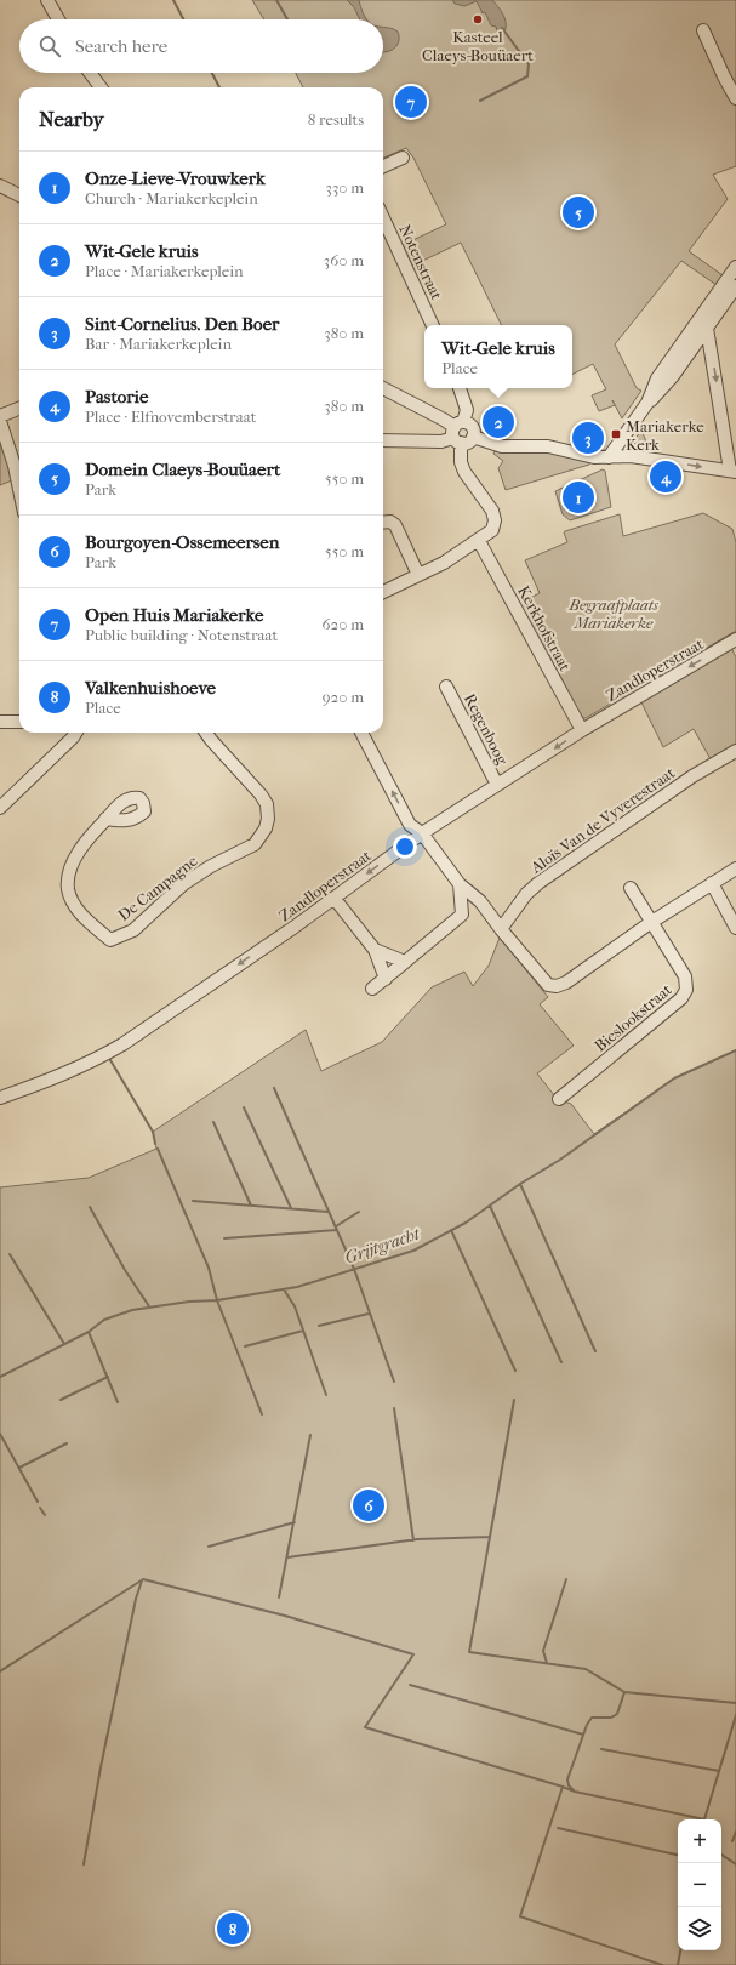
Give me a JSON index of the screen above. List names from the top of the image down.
{
  "streets": {
    "street": [
      "Notenstraat",
      "Kerkhofstraat",
      "Zandloperstraat",
      "Regenboog",
      "Aloïs Van de Vyverestraat",
      "De Campagne",
      "Bieslookstraat"
    ]
  },
  "crossings": [
    ["Kerkhofstraat", "Zandloperstraat"],
    ["Zandloperstraat", "Regenboog"]
  ],
  "one_way": ["Zandloperstraat"],
  "water": ["Grijtgracht"],
  "parks": ["Begraafplaats Mariakerke"],
  "places": {
    "other": ["Kasteel Claeys-Bouüaert"],
    "transit": ["Mariakerke Kerk"]
  },
  "page": {
    "search": "Search here",
    "pins": [
      "7",
      "5",
      "2",
      "3",
      "4",
      "1",
      "6",
      "8"
    ],
    "heading": ["Nearby", "8 results"],
    "list": [
      {
        "mark": "1",
        "name": "Onze-Lieve-Vrouwkerk",
        "note": "Church · Mariakerkeplein",
        "value": "330 m"
      },
      {
        "mark": "2",
        "name": "Wit-Gele kruis",
        "note": "Place · Mariakerkeplein",
        "value": "360 m"
      },
      {
        "mark": "3",
        "name": "Sint-Cornelius. Den Boer",
        "note": "Bar · Mariakerkeplein",
        "value": "380 m"
      },
      {
        "mark": "4",
        "name": "Pastorie",
        "note": "Place · Elfnovemberstraat",
        "value": "380 m"
      },
      {
        "mark": "5",
        "name": "Domein Claeys-Bouüaert",
        "note": "Park",
        "value": "550 m"
      },
      {
        "mark": "6",
        "name": "Bourgoyen-Ossemeersen",
        "note": "Park",
        "value": "550 m"
      },
      {
        "mark": "7",
        "name": "Open Huis Mariakerke",
        "note": "Public building · Notenstraat",
        "value": "620 m"
      },
      {
        "mark": "8",
        "name": "Valkenhuishoeve",
        "note": "Place",
        "value": "920 m"
      }
    ],
    "popup": ["Wit-Gele kruis", "Place"],
    "map_buttons": ["+", "−"]
  }
}
